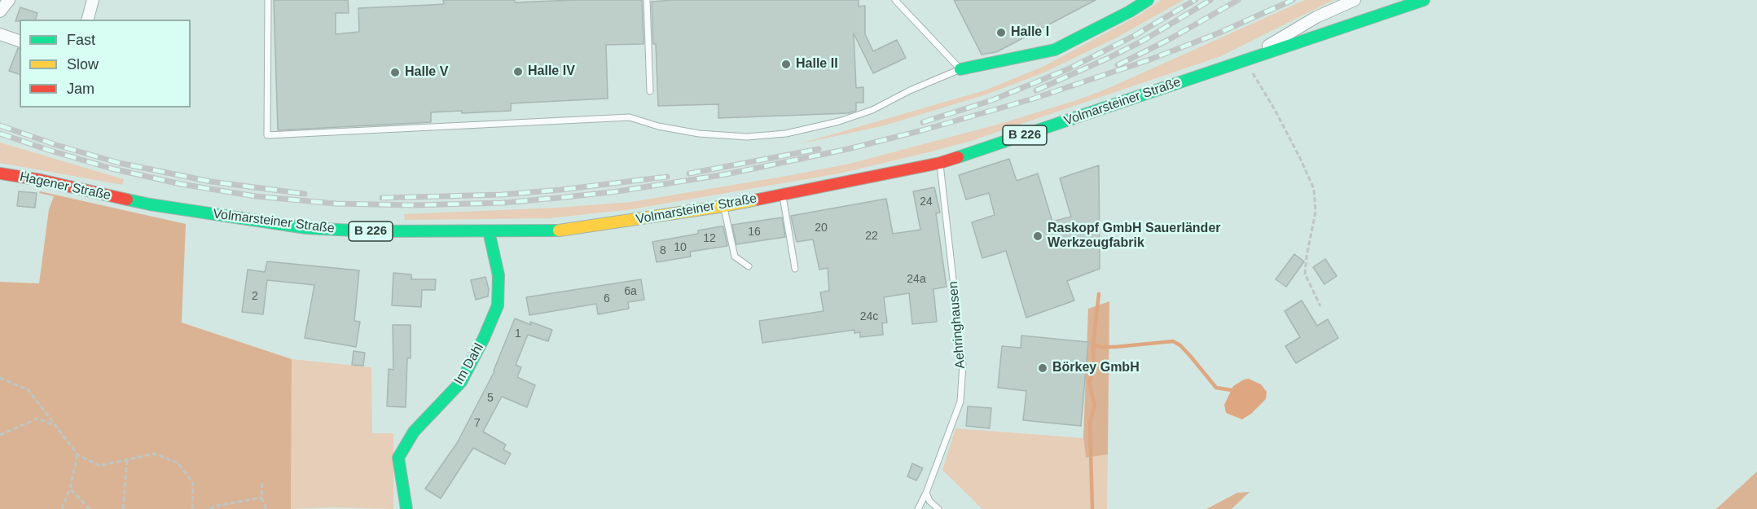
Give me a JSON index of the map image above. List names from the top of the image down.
{
  "streets": {
    "main road": [
      "Volmarsteiner Straße",
      "B 226",
      "Hagener Straße",
      "Im Dahl"
    ],
    "lane": ["Aehringhausen"]
  },
  "crossings": [
    ["Volmarsteiner Straße", "Hagener Straße"],
    ["Volmarsteiner Straße", "Aehringhausen"],
    ["Volmarsteiner Straße", "Im Dahl"]
  ],
  "places": [
    "Halle I",
    "Halle II",
    "Halle IV",
    "Halle V",
    "Raskopf GmbH Sauerländer Werkzeugfabrik",
    "Börkey GmbH"
  ],
  "house_numbers": [
    "24",
    "20",
    "16",
    "22",
    "12",
    "10",
    "8",
    "24a",
    "6a",
    "2",
    "6",
    "24c",
    "1",
    "5",
    "7"
  ],
  "legend": ["Fast", "Slow", "Jam"]
}
